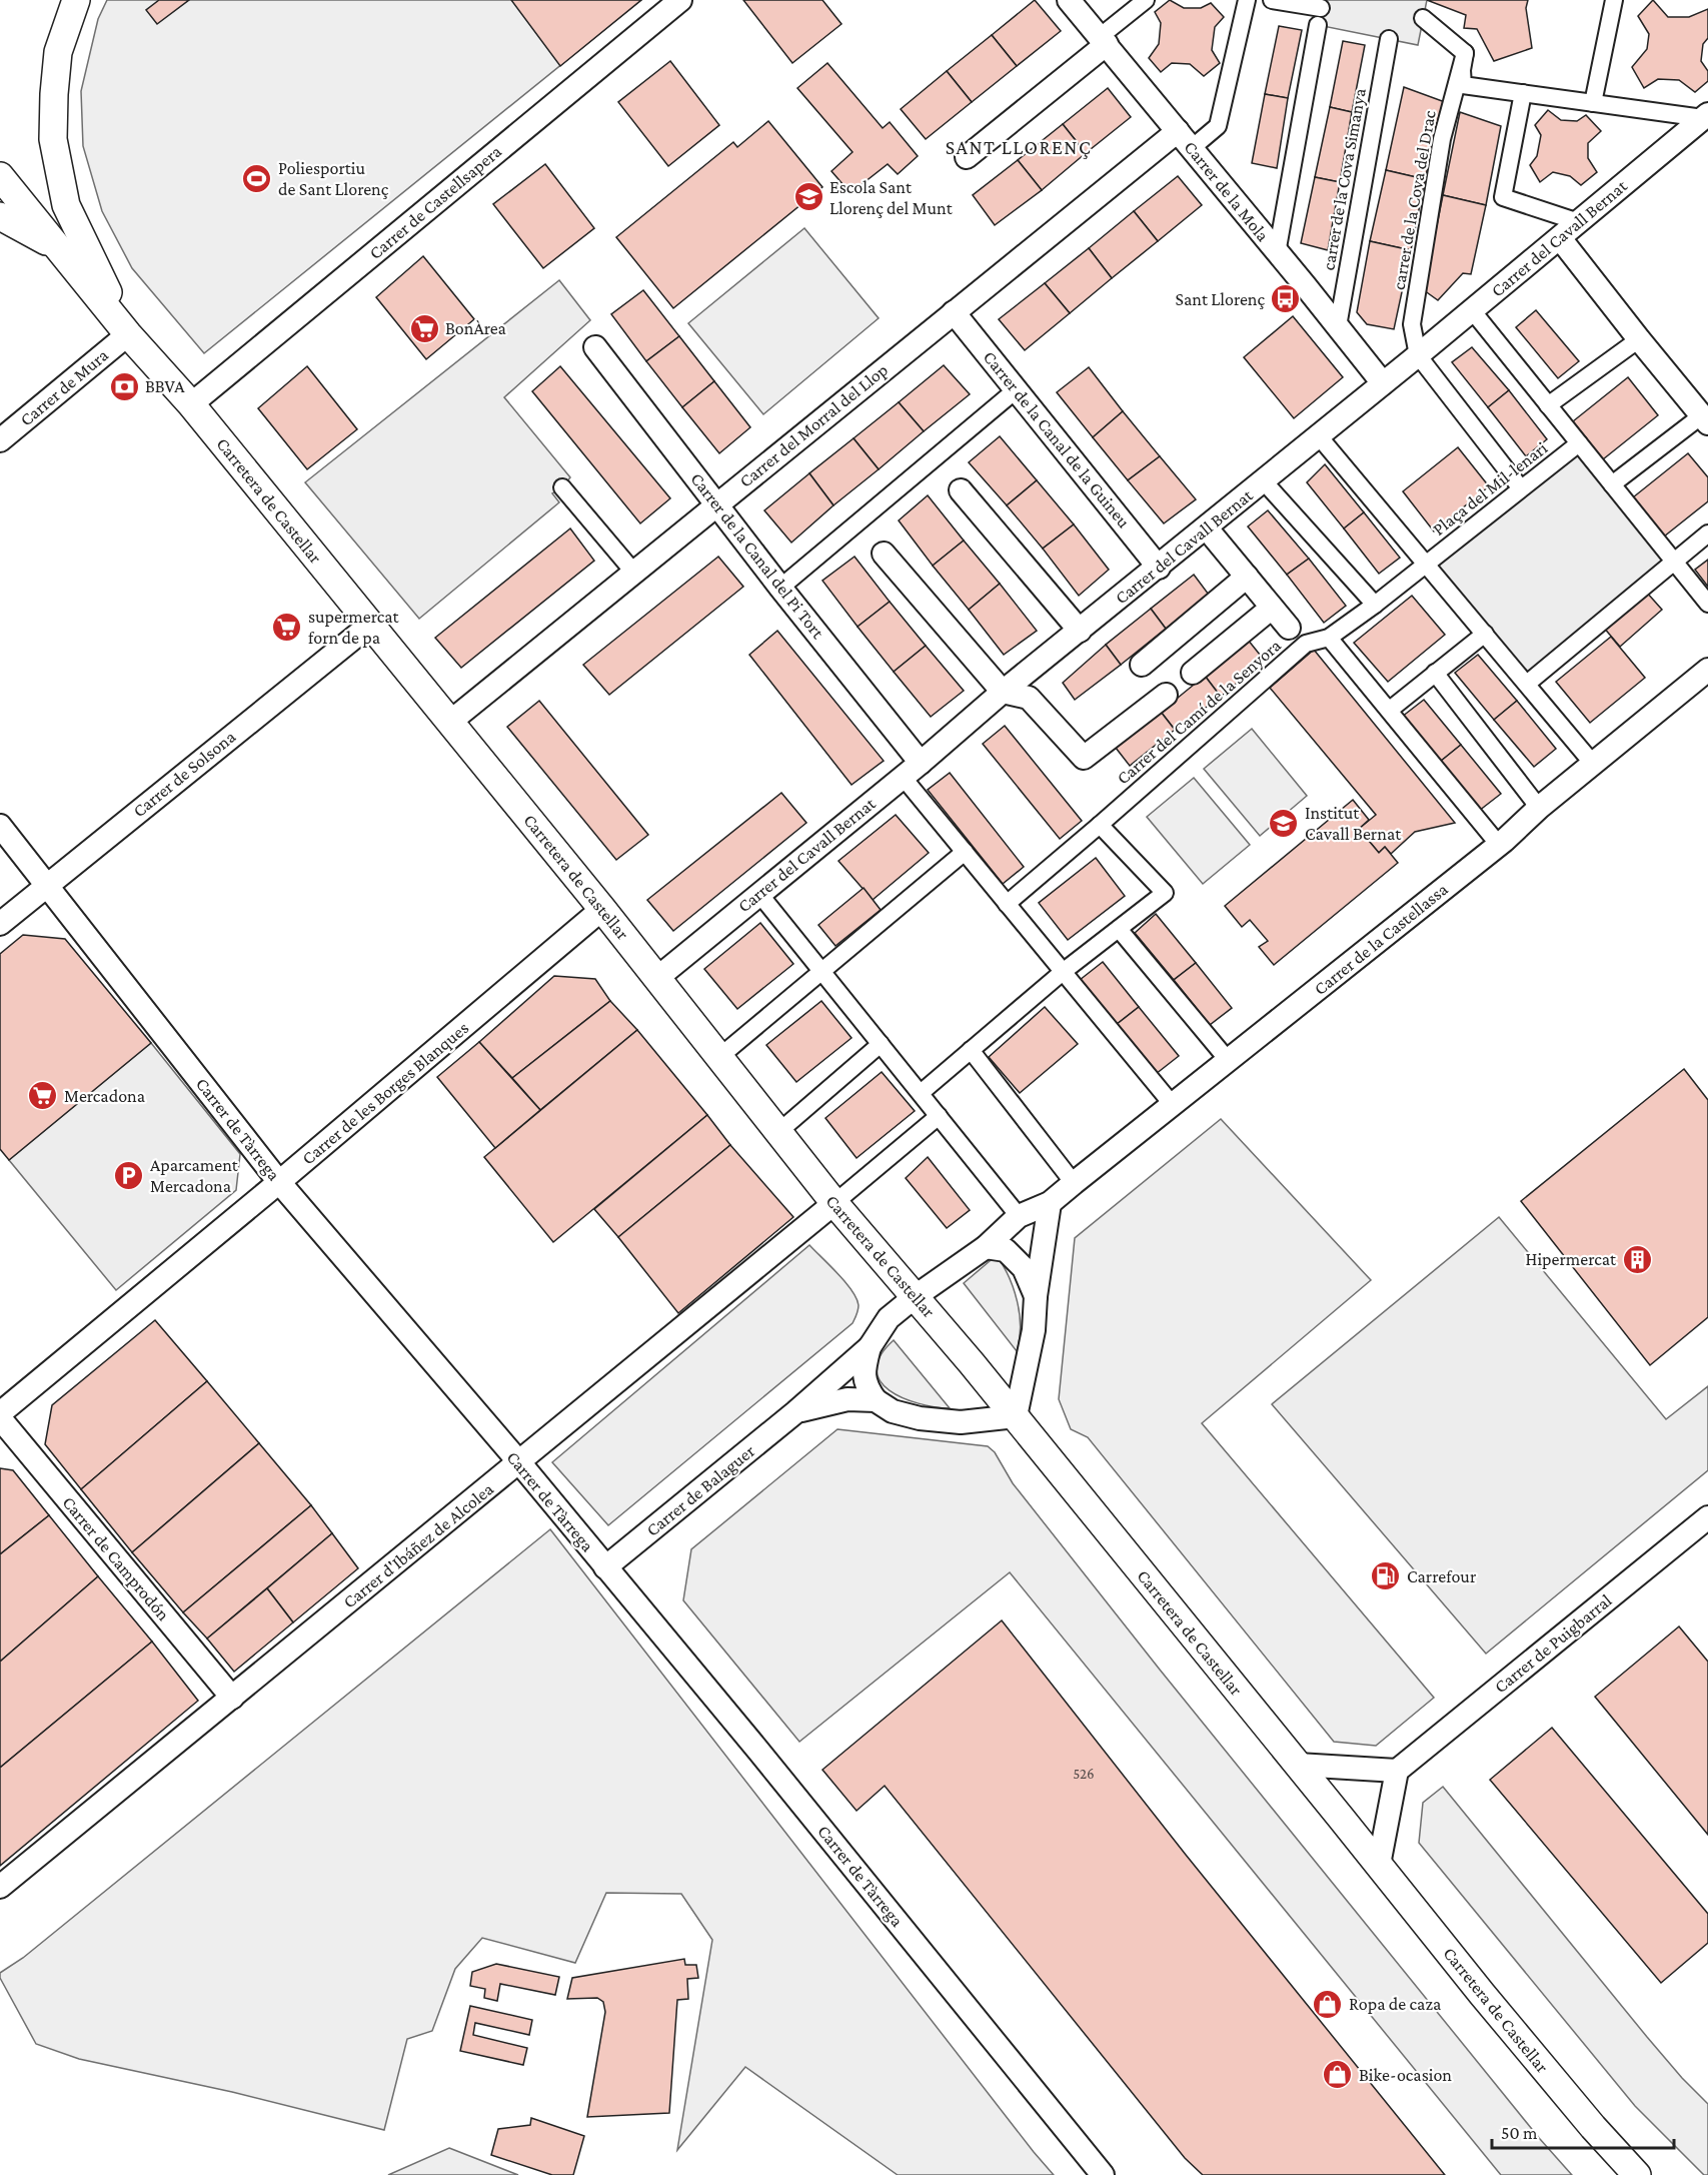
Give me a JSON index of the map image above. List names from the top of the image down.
{
  "streets": {
    "street": [
      "carrer de la Cova Simanya",
      "Carrer de la Mola",
      "carrer de la Cova del Drac",
      "Carrer de Castellsapera",
      "Carrer del Cavall Bernat",
      "Carrer de Mura",
      "Carrer del Morral del Llop",
      "Carrer de la Canal de la Guineu",
      "Plaça del Mil-lenari",
      "Carretera de Castellar",
      "Carrer de la Canal del Pi Tort",
      "Carrer del Camí de la Senyora",
      "Carrer de Solsona",
      "Carrer de la Castellassa",
      "Carrer de les Borges Blanques",
      "Carrer de Tàrrega",
      "Carrer de Balaguer",
      "Carrer d'Ibáñez de Alcolea",
      "Carrer de Camprodón",
      "Carrer de Puigbarral"
    ]
  },
  "crossings": [
    ["carrer de la Cova Simanya", "Carrer de la Mola"],
    ["Carrer de la Mola", "Carrer del Cavall Bernat"],
    ["Carrer de la Mola", "Carrer del Morral del Llop"],
    ["carrer de la Cova del Drac", "Carrer del Cavall Bernat"],
    ["Carrer de Castellsapera", "Carretera de Castellar"],
    ["Carrer del Cavall Bernat", "Carrer de la Canal de la Guineu"],
    ["Carrer del Cavall Bernat", "Carretera de Castellar"],
    ["Carrer del Cavall Bernat", "Carrer de la Canal del Pi Tort"],
    ["Carrer de Mura", "Carretera de Castellar"],
    ["Carrer del Morral del Llop", "Carrer de la Canal de la Guineu"],
    ["Carrer del Morral del Llop", "Carretera de Castellar"],
    ["Carrer del Morral del Llop", "Carrer de la Canal del Pi Tort"],
    ["Plaça del Mil-lenari", "Carrer del Camí de la Senyora"],
    ["Carretera de Castellar", "Carrer de Solsona"],
    ["Carretera de Castellar", "Carrer de la Castellassa"],
    ["Carretera de Castellar", "Carrer de les Borges Blanques"],
    ["Carretera de Castellar", "Carrer de Balaguer"],
    ["Carretera de Castellar", "Carrer d'Ibáñez de Alcolea"],
    ["Carrer de Solsona", "Carrer de Tàrrega"],
    ["Carrer de la Castellassa", "Carrer de Balaguer"],
    ["Carrer de les Borges Blanques", "Carrer de Tàrrega"],
    ["Carrer de Tàrrega", "Carrer de Balaguer"],
    ["Carrer de Tàrrega", "Carrer d'Ibáñez de Alcolea"],
    ["Carrer d'Ibáñez de Alcolea", "Carrer de Camprodón"]
  ],
  "districts": ["SANT LLORENÇ"],
  "places": {
    "sports": ["Poliesportiu de Sant Llorenç"],
    "school or university": ["Escola Sant Llorenç del Munt", "Institut Cavall Bernat"],
    "bus stop": ["Sant Llorenç"],
    "supermarket": ["BonÀrea", "supermercat forn de pa", "Mercadona"],
    "bank": ["BBVA"],
    "parking": ["Aparcament Mercadona"],
    "building": ["Hipermercat"],
    "fuel station": ["Carrefour"],
    "shop": ["Ropa de caza", "Bike-ocasion"]
  },
  "house_numbers": ["526"],
  "scale_bar": "50 m"
}
